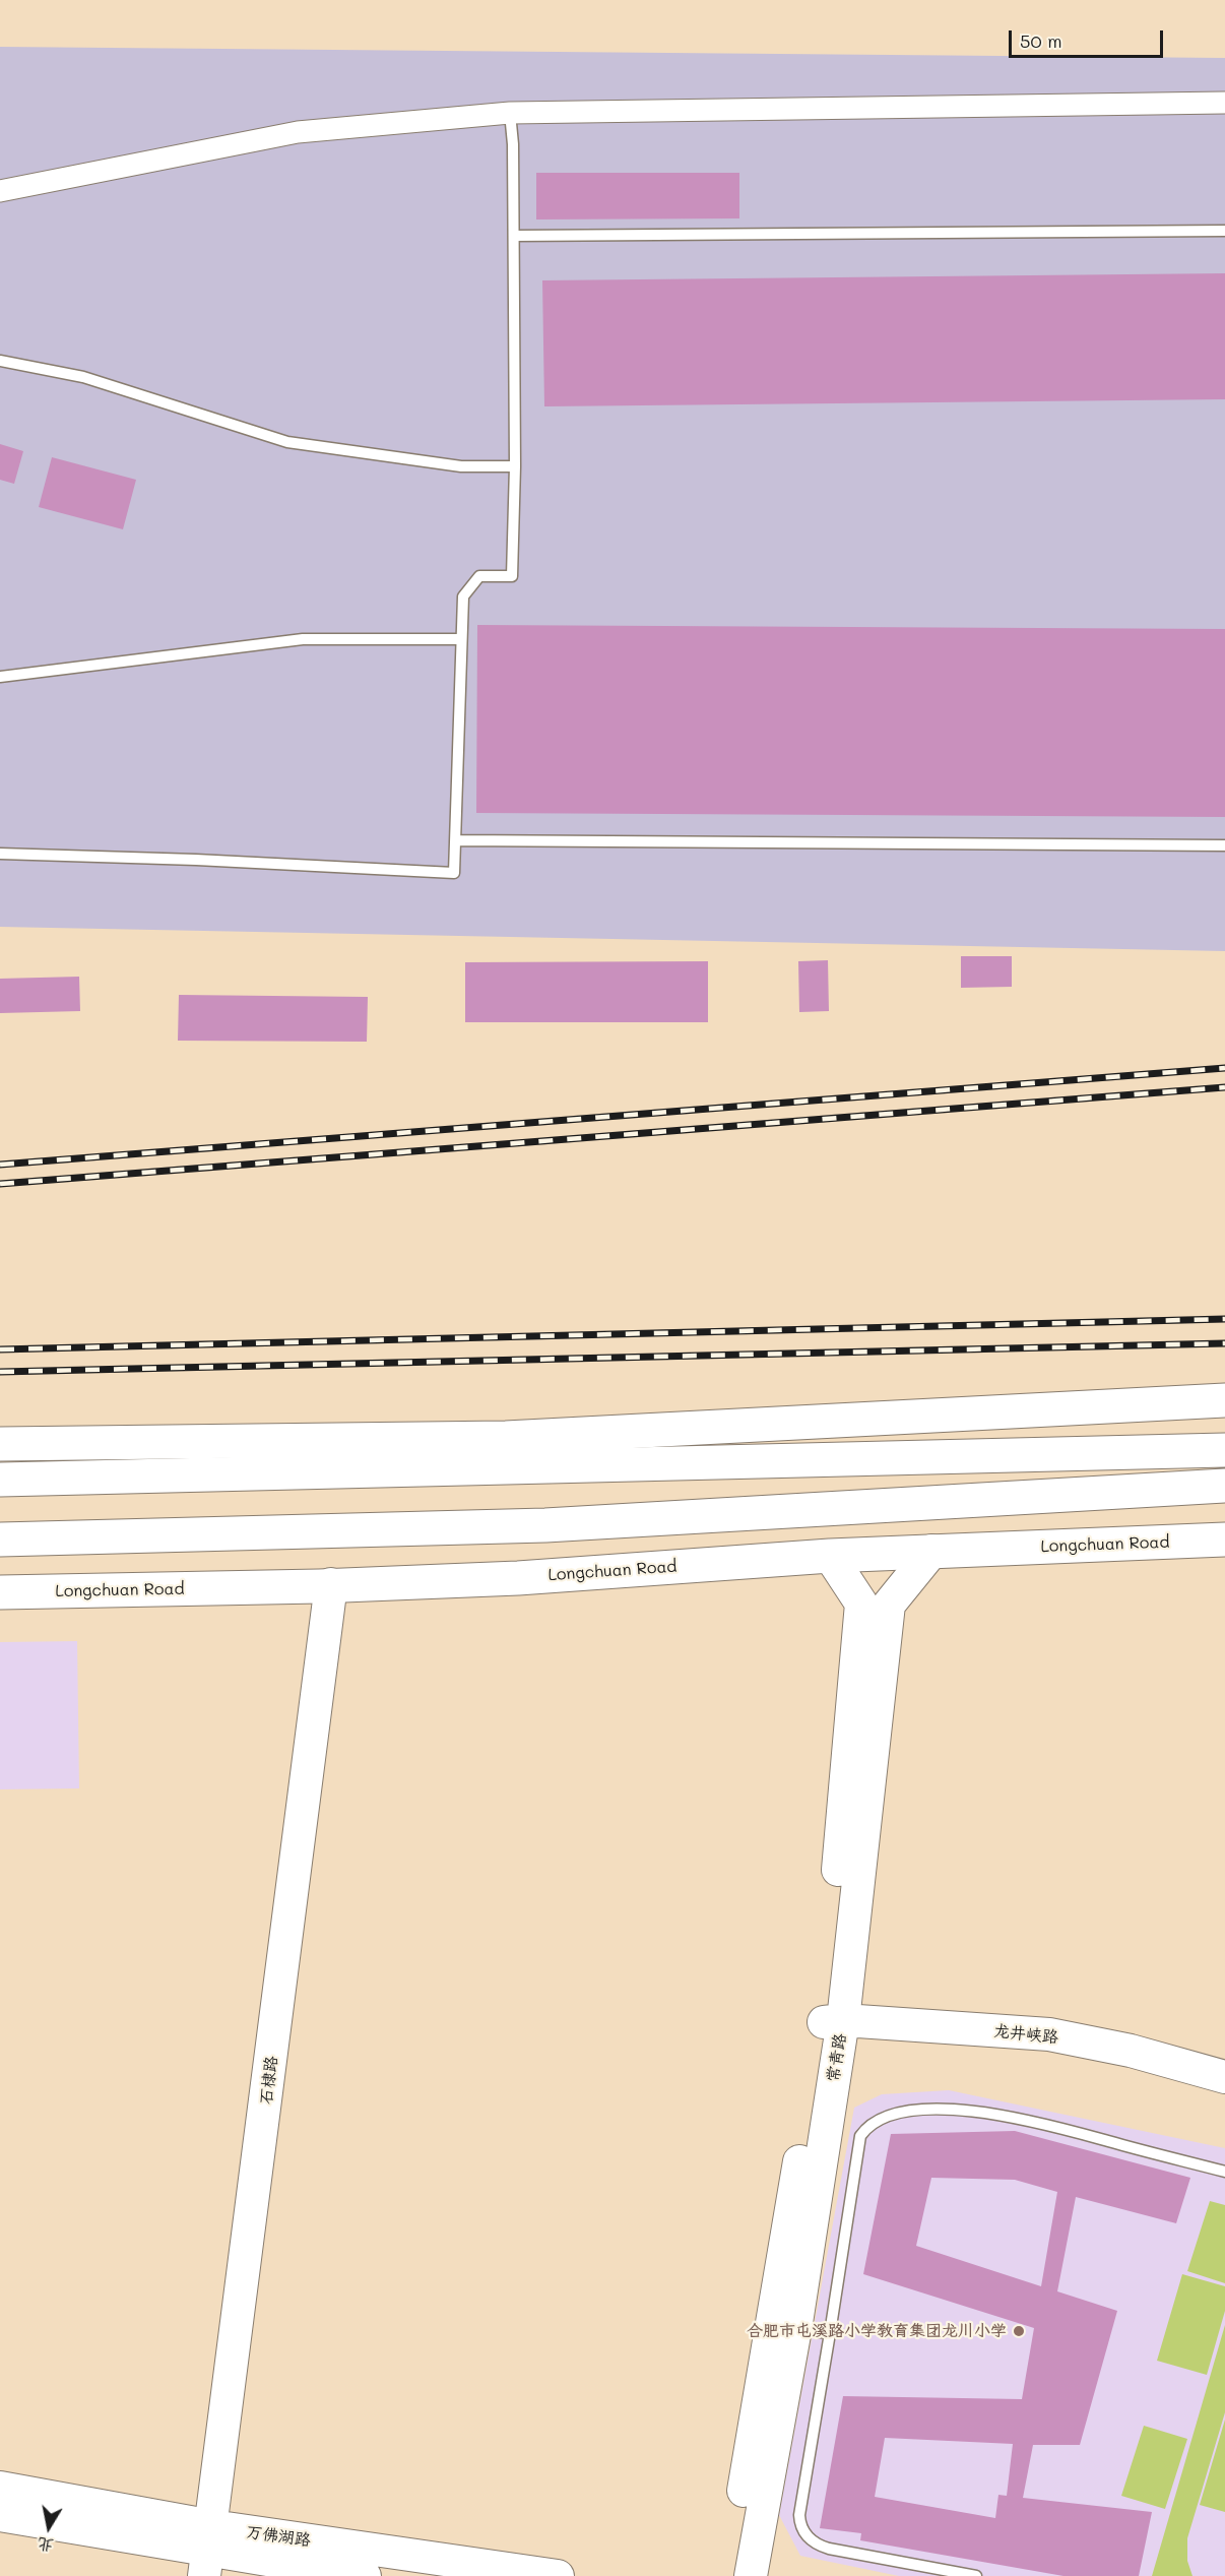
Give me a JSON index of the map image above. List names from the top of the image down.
{
  "streets": {
    "main road": ["Longchuan Road"],
    "street": [
      "龙井峡路",
      "常青路",
      "石棣路",
      "万佛湖路"
    ]
  },
  "crossings": [
    ["Longchuan Road", "常青路"],
    ["Longchuan Road", "石棣路"],
    ["龙井峡路", "常青路"],
    ["石棣路", "万佛湖路"]
  ],
  "places": ["合肥市屯溪路小学教育集团龙川小学"],
  "scale_bar": "50 m",
  "north": "bottom"
}
